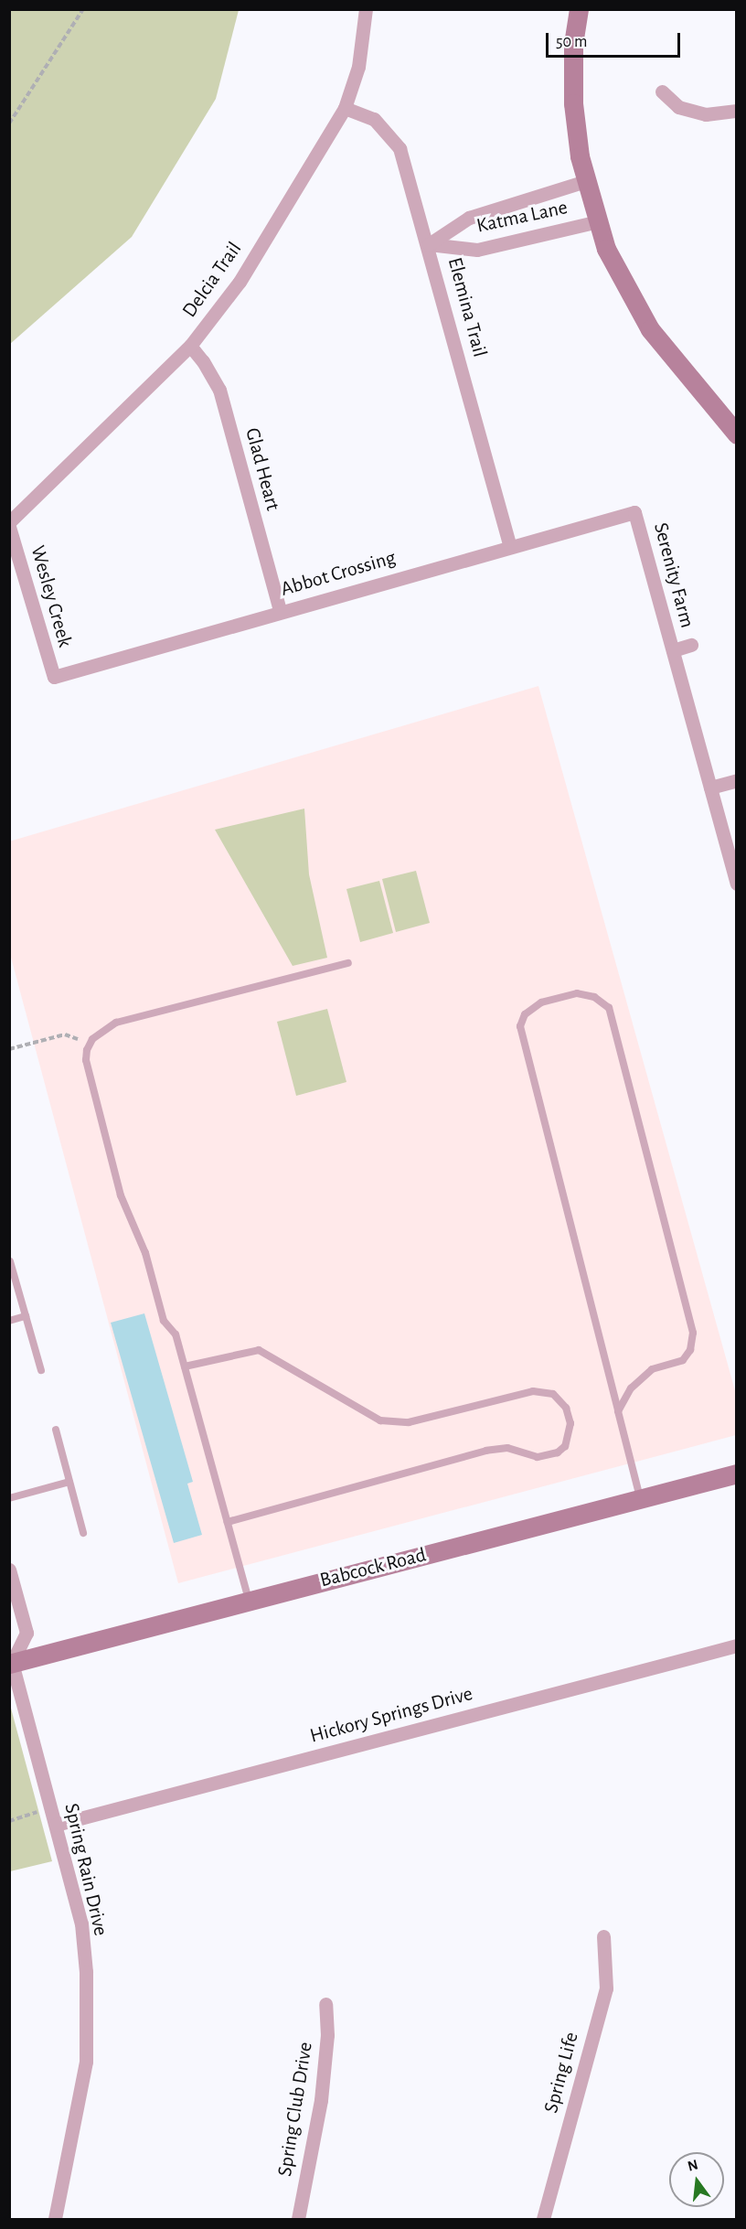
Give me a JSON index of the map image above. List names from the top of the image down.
{
  "streets": {
    "main road": ["Babcock Road"],
    "street": [
      "Katma Lane",
      "Delcia Trail",
      "Elemina Trail",
      "Glad Heart",
      "Abbot Crossing",
      "Serenity Farm",
      "Wesley Creek",
      "Hickory Springs Drive",
      "Spring Rain Drive",
      "Spring Life",
      "Spring Club Drive"
    ]
  },
  "crossings": [
    ["Katma Lane", "Elemina Trail"],
    ["Delcia Trail", "Elemina Trail"],
    ["Delcia Trail", "Glad Heart"],
    ["Elemina Trail", "Abbot Crossing"],
    ["Glad Heart", "Abbot Crossing"],
    ["Abbot Crossing", "Serenity Farm"],
    ["Abbot Crossing", "Wesley Creek"],
    ["Babcock Road", "Spring Rain Drive"],
    ["Hickory Springs Drive", "Spring Rain Drive"]
  ],
  "scale_bar": "50 m",
  "north": "top"
}
